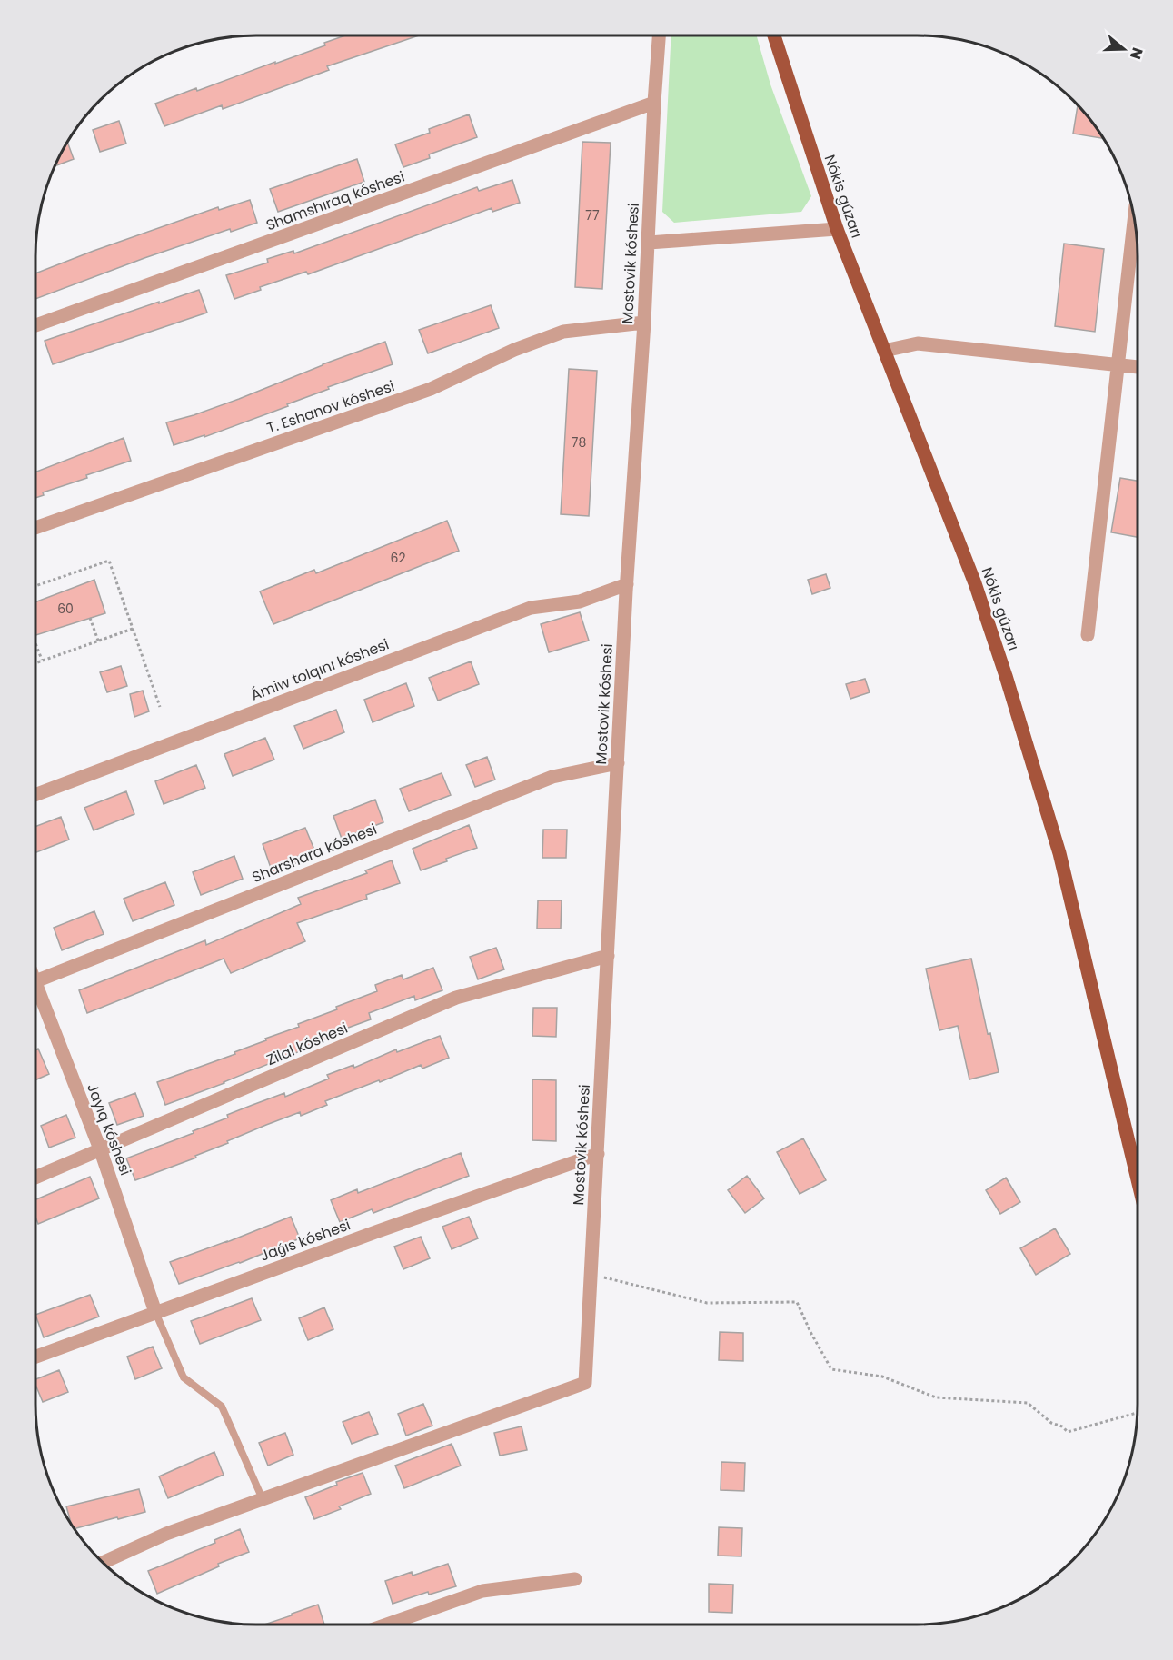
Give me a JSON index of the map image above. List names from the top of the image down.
{
  "streets": {
    "main road": ["Nókis gúzarı"],
    "street": [
      "Shamshıraq kóshesi",
      "Mostovik kóshesi",
      "T. Eshanov kóshesi",
      "Ámiw tolqını kóshesi",
      "Sharshara kóshesi",
      "Zilal kóshesi",
      "Jayıq kóshesi",
      "Jaǵıs kóshesi"
    ]
  },
  "crossings": [
    ["Shamshıraq kóshesi", "Mostovik kóshesi"],
    ["Mostovik kóshesi", "T. Eshanov kóshesi"],
    ["Mostovik kóshesi", "Ámiw tolqını kóshesi"],
    ["Mostovik kóshesi", "Sharshara kóshesi"],
    ["Mostovik kóshesi", "Zilal kóshesi"],
    ["Mostovik kóshesi", "Jaǵıs kóshesi"],
    ["Zilal kóshesi", "Jayıq kóshesi"],
    ["Jayıq kóshesi", "Jaǵıs kóshesi"]
  ],
  "house_numbers": [
    "77",
    "78",
    "62",
    "60"
  ],
  "north": "right"
}
